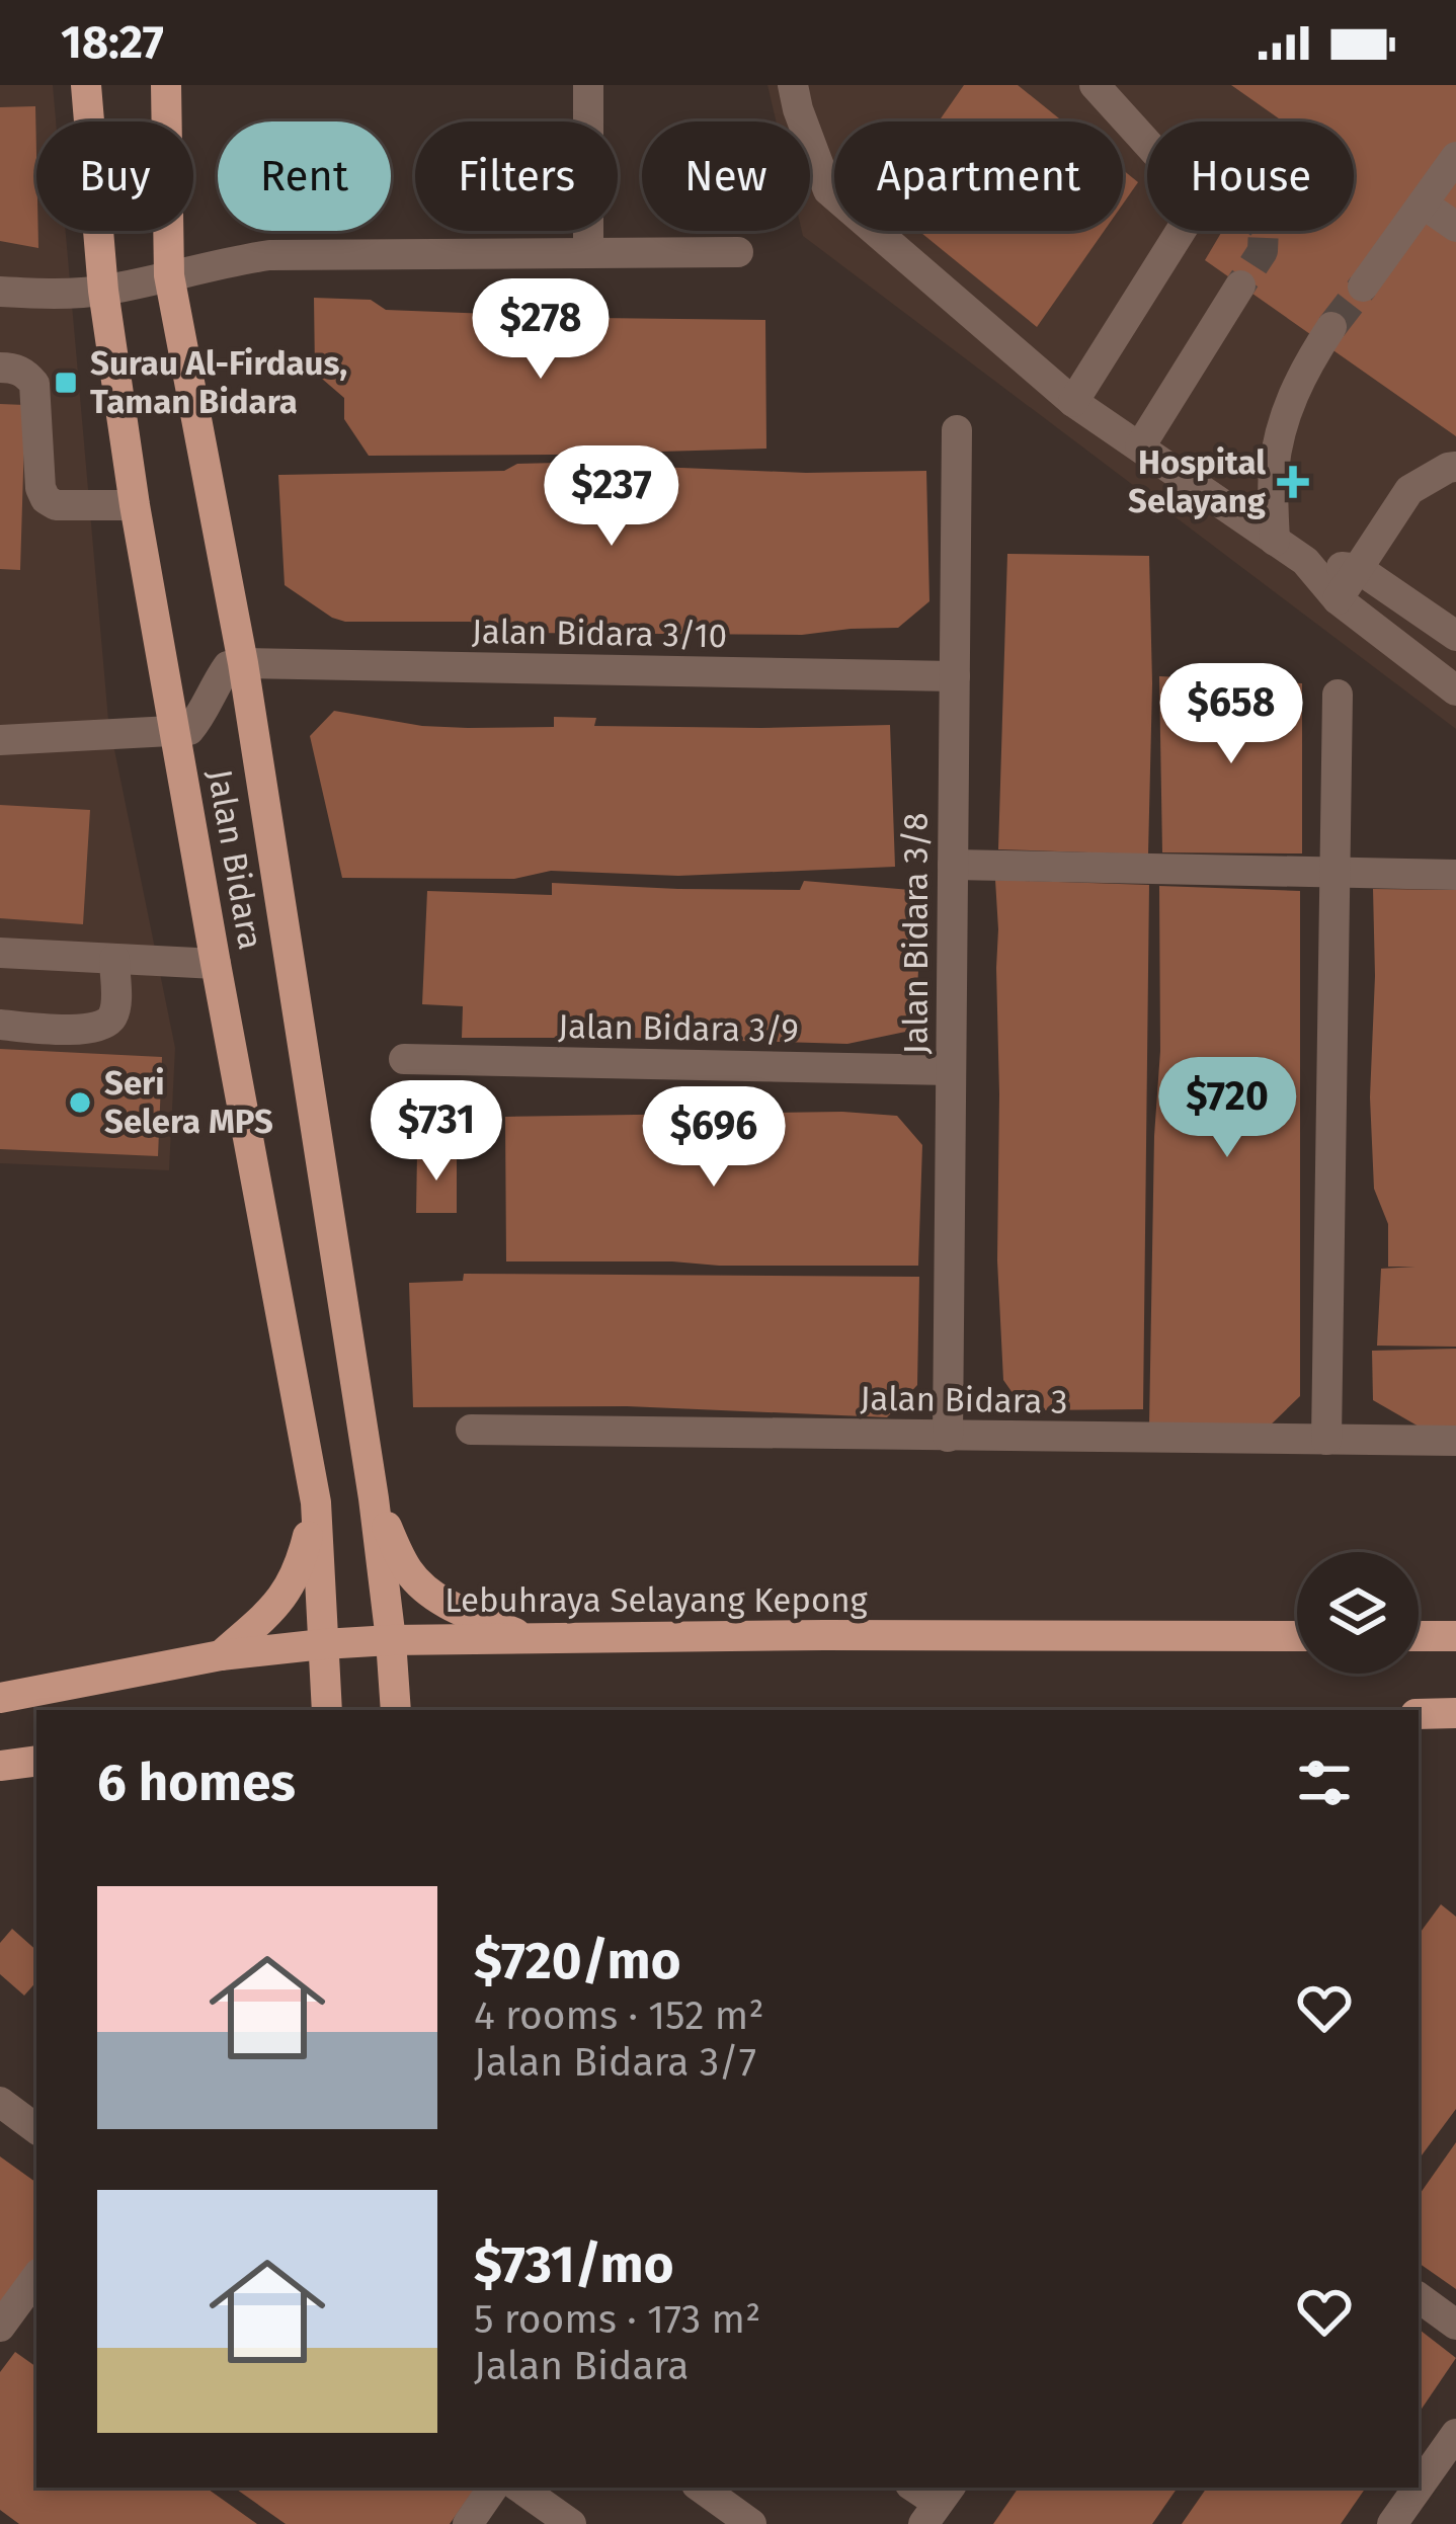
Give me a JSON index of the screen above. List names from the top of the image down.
{
  "streets": {
    "main road": ["Jalan Bidara", "Lebuhraya Selayang Kepong"],
    "street": [
      "Jalan Bidara 3/10",
      "Jalan Bidara 3/8",
      "Jalan Bidara 3/9",
      "Jalan Bidara 3"
    ]
  },
  "crossings": [
    ["Jalan Bidara 3/10", "Jalan Bidara"],
    ["Jalan Bidara 3/10", "Jalan Bidara 3/8"],
    ["Jalan Bidara", "Lebuhraya Selayang Kepong"],
    ["Jalan Bidara 3/8", "Jalan Bidara 3/9"],
    ["Jalan Bidara 3/8", "Jalan Bidara 3"]
  ],
  "places": {
    "transit": ["Surau Al-Firdaus, Taman Bidara"],
    "health": ["Hospital Selayang"],
    "other": ["Seri Selera MPS"]
  },
  "page": {
    "status": "18:27",
    "chip": [
      "Buy",
      "Rent",
      "Filters",
      "New",
      "Apartment",
      "House"
    ],
    "price": [
      "$278",
      "$237",
      "$658",
      "$720",
      "$731",
      "$696"
    ],
    "heading": "6 homes",
    "list": [
      {
        "name": "$720/mo",
        "note": "4 rooms · 152 m² · Jalan Bidara 3/7"
      },
      {
        "name": "$731/mo",
        "note": "5 rooms · 173 m² · Jalan Bidara"
      }
    ]
  }
}
